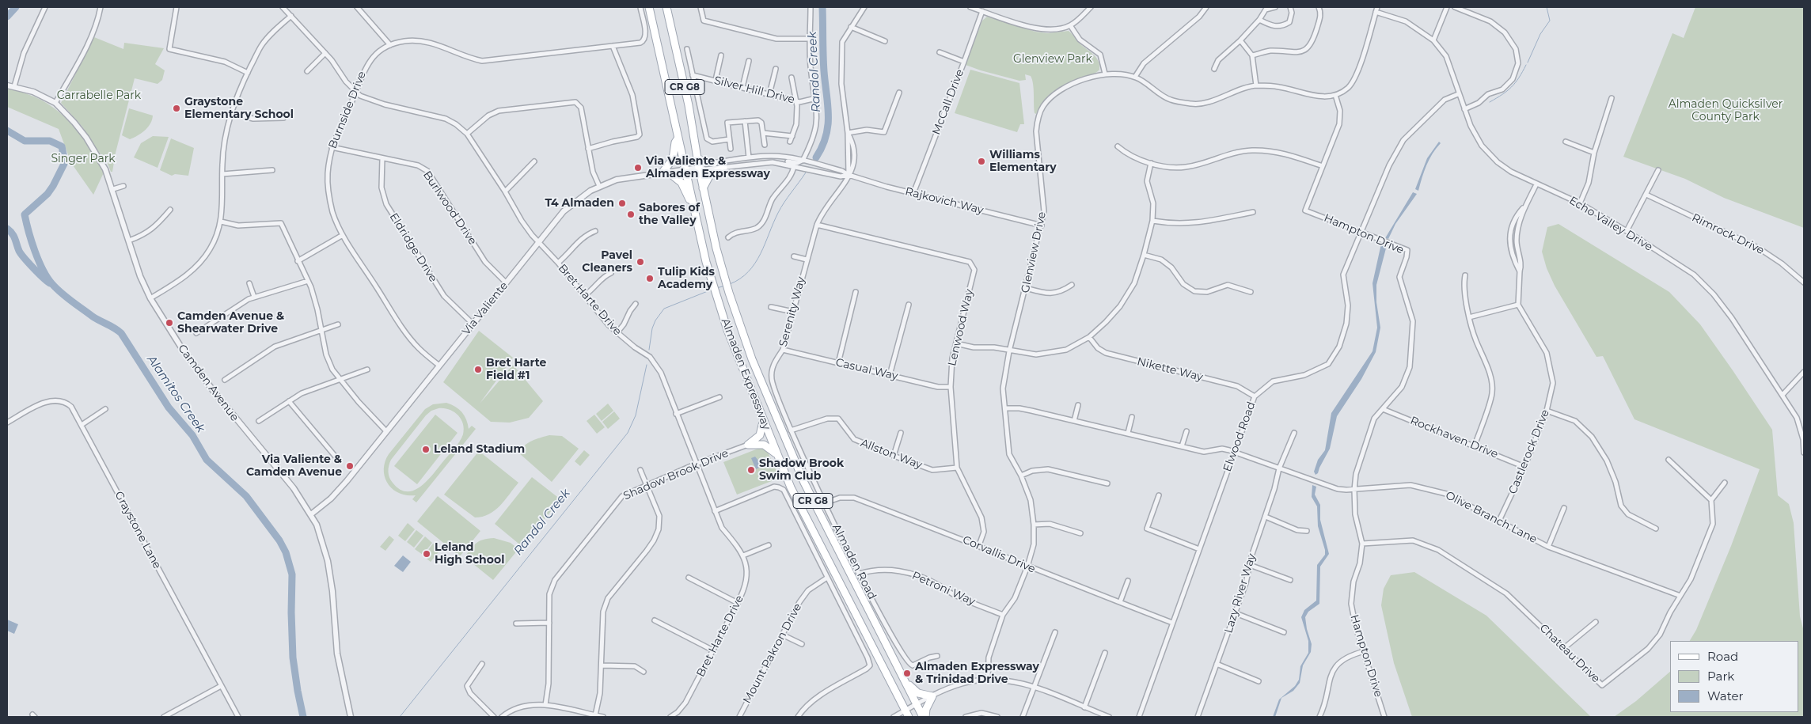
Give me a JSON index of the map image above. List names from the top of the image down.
{
  "streets": {
    "main road": ["CR G8", "Almaden Expressway"],
    "street": [
      "Silver Hill Drive",
      "McCall Drive",
      "Burnside Drive",
      "Rajkovich Way",
      "Burlwood Drive",
      "Echo Valley Drive",
      "Hampton Drive",
      "Rimrock Drive",
      "Eldridge Drive",
      "Glenview Drive",
      "Bret Harte Drive",
      "Via Valiente",
      "Serenity Way",
      "Lenwood Way",
      "Casual Way",
      "Nikette Way",
      "Camden Avenue",
      "Elwood Road",
      "Rockhaven Drive",
      "Castlerock Drive",
      "Allston Way",
      "Shadow Brook Drive",
      "Olive Branch Lane",
      "Graystone Lane",
      "Corvallis Drive",
      "Almaden Road",
      "Petroni Way",
      "Lazy River Way",
      "Mount Pakron Drive",
      "Chateau Drive"
    ]
  },
  "crossings": [
    ["McCall Drive", "Rajkovich Way"],
    ["Burnside Drive", "Burlwood Drive"],
    ["Burnside Drive", "Bret Harte Drive"],
    ["Burnside Drive", "Via Valiente"],
    ["Rajkovich Way", "Glenview Drive"],
    ["Rajkovich Way", "Via Valiente"],
    ["Rajkovich Way", "Serenity Way"],
    ["Rajkovich Way", "Almaden Expressway"],
    ["Burlwood Drive", "Eldridge Drive"],
    ["Burlwood Drive", "Via Valiente"],
    ["Echo Valley Drive", "Elwood Road"],
    ["Hampton Drive", "Elwood Road"],
    ["Hampton Drive", "Rockhaven Drive"],
    ["Hampton Drive", "Olive Branch Lane"],
    ["Hampton Drive", "Chateau Drive"],
    ["Eldridge Drive", "Via Valiente"],
    ["Glenview Drive", "Olive Branch Lane"],
    ["Glenview Drive", "Corvallis Drive"],
    ["Glenview Drive", "Petroni Way"],
    ["Bret Harte Drive", "Via Valiente"],
    ["Bret Harte Drive", "Shadow Brook Drive"],
    ["Via Valiente", "Almaden Expressway"],
    ["Via Valiente", "Camden Avenue"],
    ["Serenity Way", "Lenwood Way"],
    ["Serenity Way", "Casual Way"],
    ["Serenity Way", "Almaden Road"],
    ["Lenwood Way", "Casual Way"],
    ["Lenwood Way", "Allston Way"],
    ["Lenwood Way", "Corvallis Drive"],
    ["Nikette Way", "Elwood Road"],
    ["Elwood Road", "Olive Branch Lane"],
    ["Elwood Road", "Corvallis Drive"],
    ["Rockhaven Drive", "Castlerock Drive"],
    ["Castlerock Drive", "Olive Branch Lane"],
    ["Allston Way", "Almaden Road"],
    ["Olive Branch Lane", "Lazy River Way"],
    ["Olive Branch Lane", "Chateau Drive"],
    ["Corvallis Drive", "Almaden Road"],
    ["Almaden Road", "Petroni Way"]
  ],
  "water": ["Randol Creek", "Alamitos Creek"],
  "parks": [
    "Glenview Park",
    "Carrabelle Park",
    "Almaden Quicksilver County Park",
    "Singer Park"
  ],
  "places": [
    "Graystone Elementary School",
    "Williams Elementary",
    "Via Valiente & Almaden Expressway",
    "T4 Almaden",
    "Sabores of the Valley",
    "Pavel Cleaners",
    "Tulip Kids Academy",
    "Camden Avenue & Shearwater Drive",
    "Bret Harte Field #1",
    "Leland Stadium",
    "Via Valiente & Camden Avenue",
    "Shadow Brook Swim Club",
    "Leland High School",
    "Almaden Expressway & Trinidad Drive"
  ],
  "legend": ["Road", "Park", "Water"]
}
